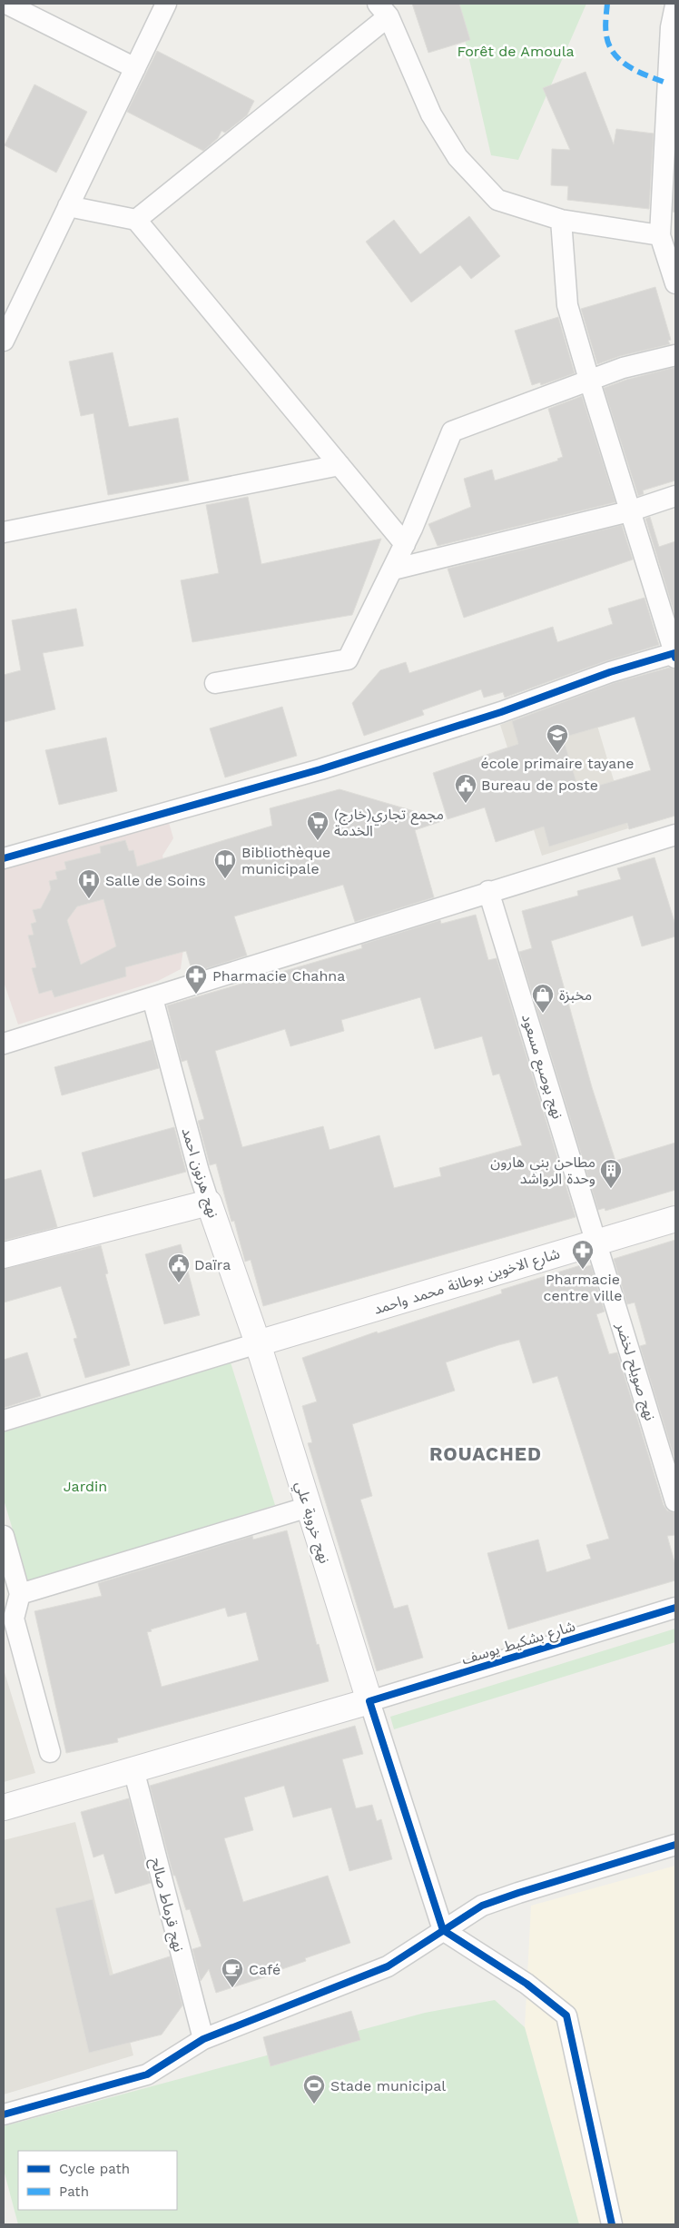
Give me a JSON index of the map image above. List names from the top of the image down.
{
  "streets": {
    "main road": ["نهج هرنون احمد", "شارع الاخوين بوطانة محمد واحمد", "نهج خروبة علي"],
    "street": [
      "نهج بوصبع مسعود",
      "نهج صويلح لخضر",
      "شارع بشكيط يوسف",
      "نهج قرماط صالح"
    ]
  },
  "crossings": [
    ["نهج بوصبع مسعود", "شارع الاخوين بوطانة محمد واحمد"],
    ["نهج بوصبع مسعود", "نهج صويلح لخضر"],
    ["نهج هرنون احمد", "شارع الاخوين بوطانة محمد واحمد"],
    ["نهج هرنون احمد", "نهج خروبة علي"],
    ["شارع الاخوين بوطانة محمد واحمد", "نهج صويلح لخضر"],
    ["شارع الاخوين بوطانة محمد واحمد", "نهج خروبة علي"],
    ["نهج خروبة علي", "شارع بشكيط يوسف"]
  ],
  "districts": ["ROUACHED"],
  "parks": ["Forêt de Amoula", "Jardin"],
  "places": {
    "school or university": ["école primaire tayane"],
    "public building": ["Bureau de poste", "Daïra"],
    "supermarket": ["(مجمع تجاري(خارج الخدمة"],
    "library": ["Bibliothèque municipale"],
    "hospital": ["Salle de Soins"],
    "pharmacy": ["Pharmacie Chahna", "Pharmacie centre ville"],
    "shop": ["مخبزة"],
    "building": ["مطاحن بني هارون وحدة الرواشد"],
    "cafe": ["Café"],
    "sports": ["Stade municipal"]
  },
  "legend": ["Cycle path", "Path"]
}
